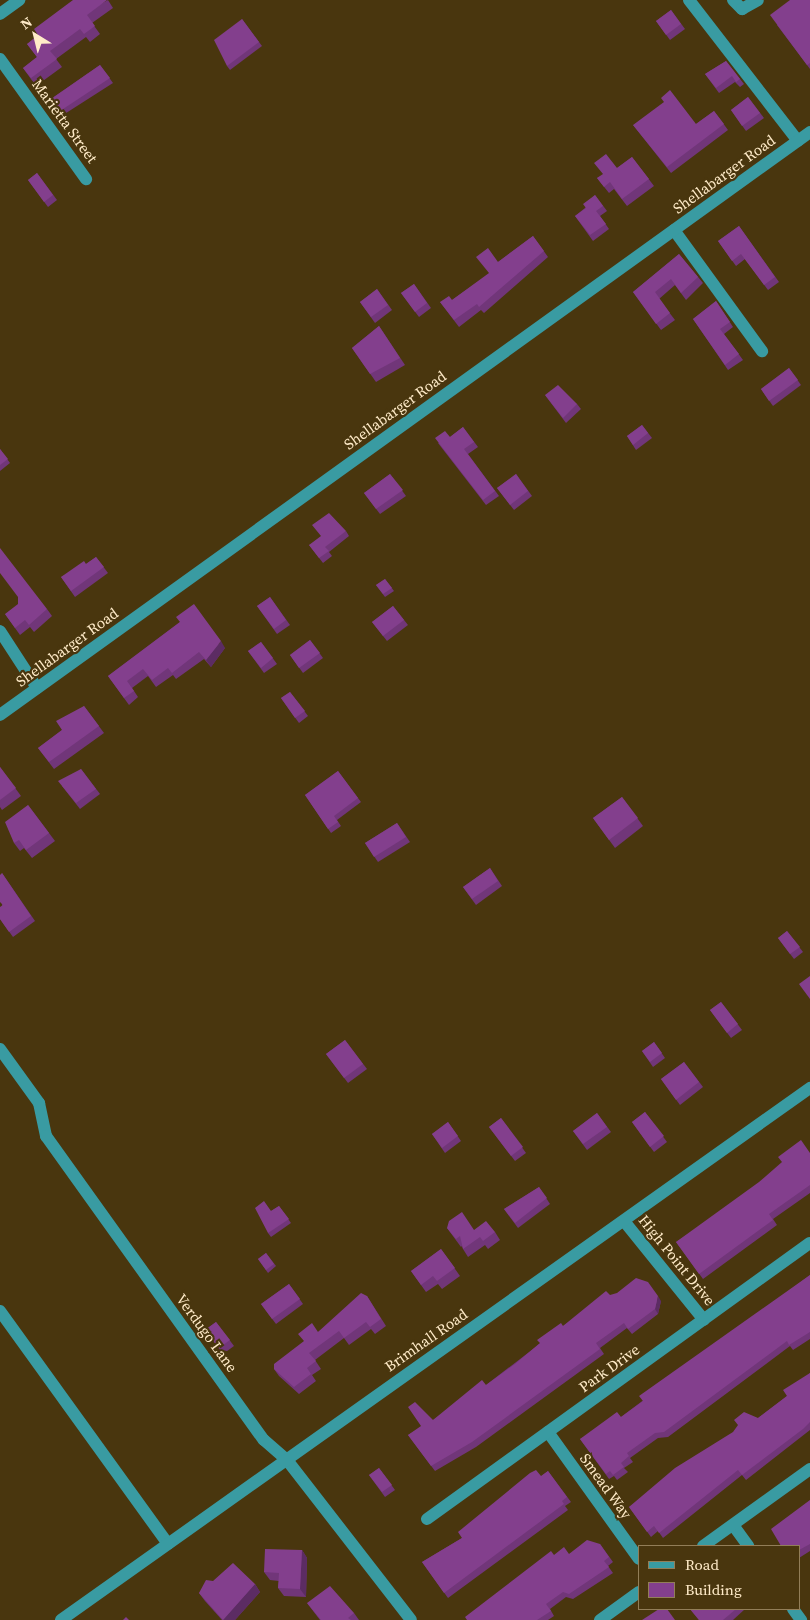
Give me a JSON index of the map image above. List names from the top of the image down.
{
  "streets": {
    "street": [
      "Marietta Street",
      "Shellabarger Road",
      "High Point Drive",
      "Verdugo Lane",
      "Brimhall Road",
      "Park Drive",
      "Smead Way"
    ]
  },
  "crossings": [
    ["High Point Drive", "Brimhall Road"],
    ["High Point Drive", "Park Drive"],
    ["Verdugo Lane", "Brimhall Road"],
    ["Park Drive", "Smead Way"]
  ],
  "legend": ["Road", "Building"],
  "north": "top left"
}
